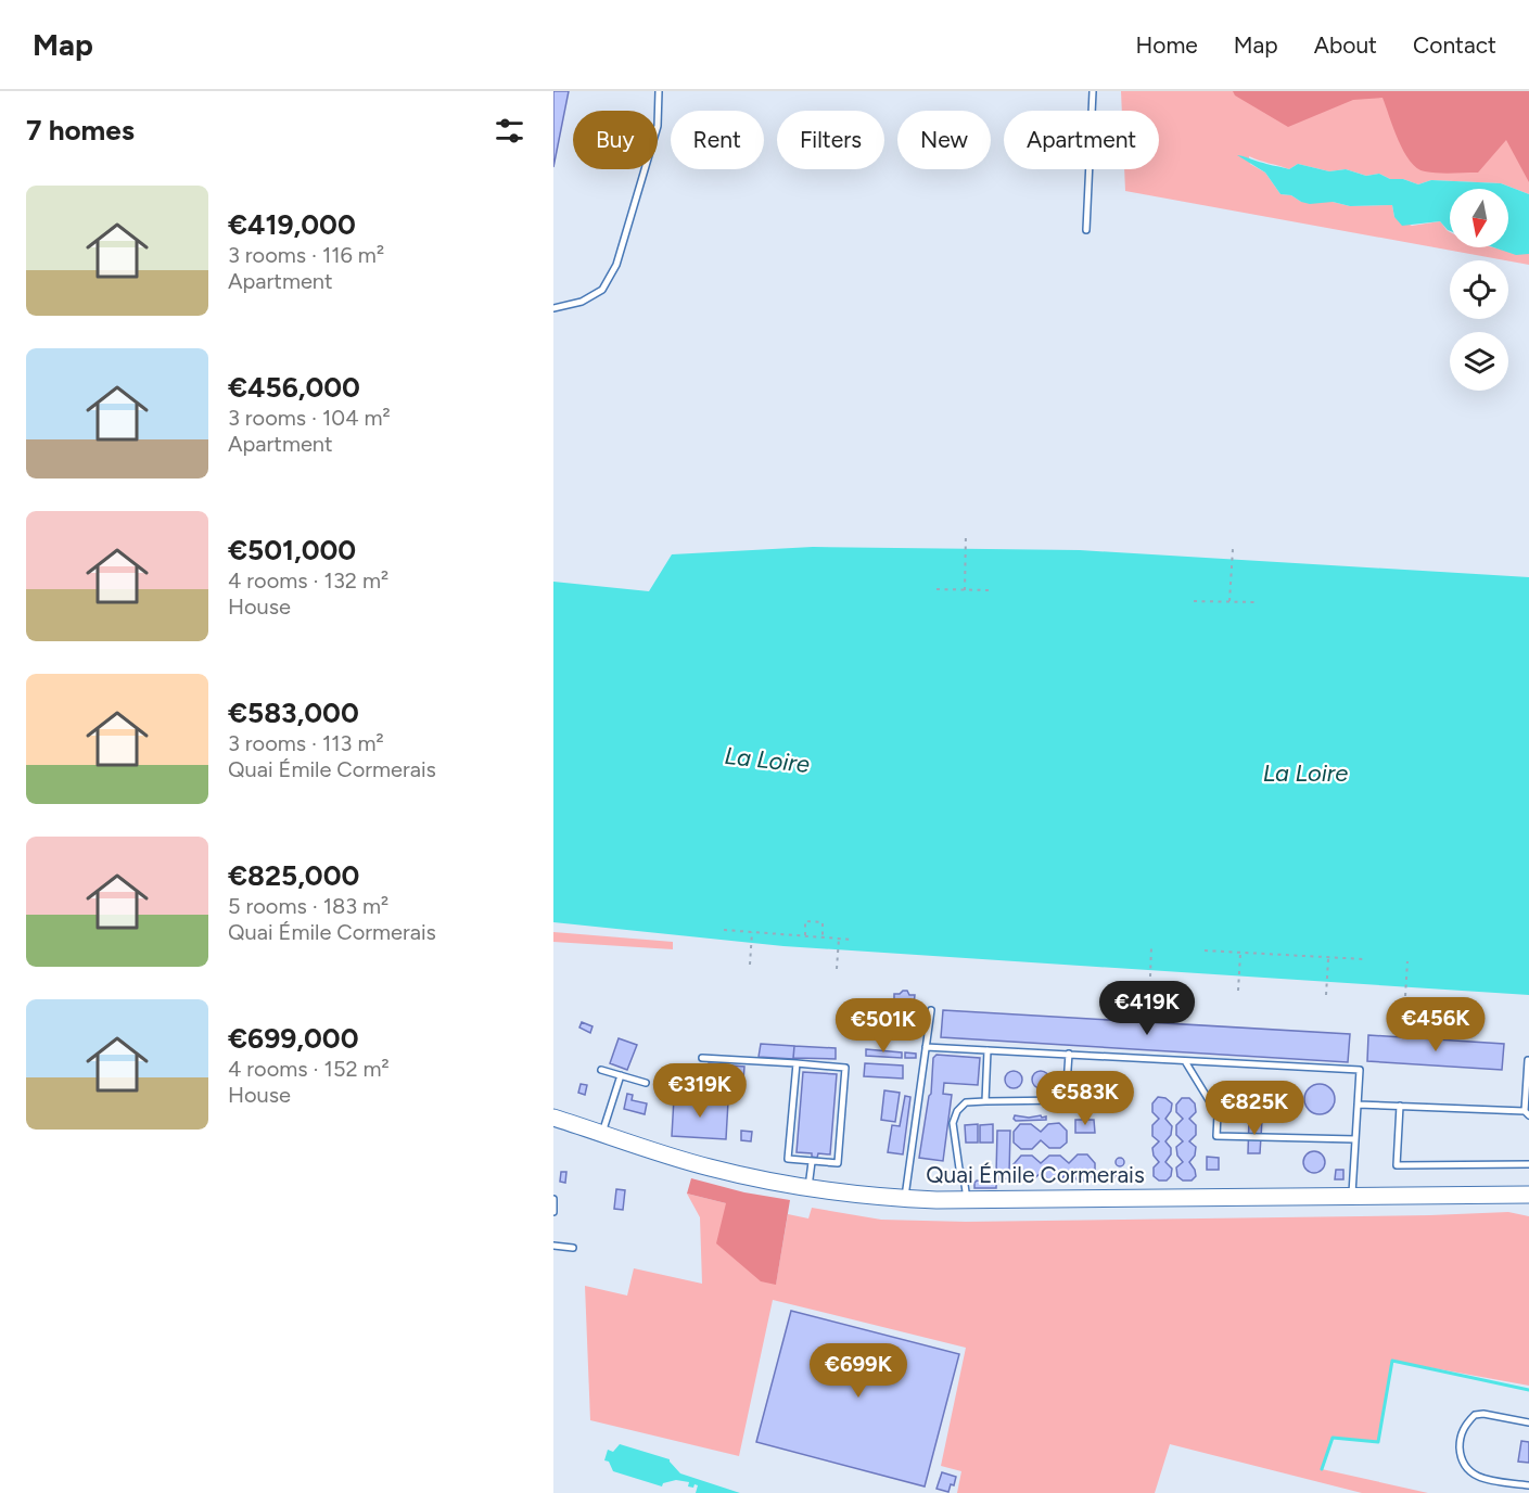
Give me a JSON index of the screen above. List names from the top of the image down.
{
  "streets": {
    "main road": ["Quai Émile Cormerais"]
  },
  "water": ["La Loire"],
  "north": "bottom",
  "page": {
    "header": "Map",
    "nav": [
      "Home",
      "Map",
      "About",
      "Contact"
    ],
    "heading": "7 homes",
    "chip": [
      "Buy",
      "Rent",
      "Filters",
      "New",
      "Apartment"
    ],
    "list": [
      {
        "name": "€419,000",
        "note": "3 rooms · 116 m² · Apartment"
      },
      {
        "name": "€456,000",
        "note": "3 rooms · 104 m² · Apartment"
      },
      {
        "name": "€501,000",
        "note": "4 rooms · 132 m² · House"
      },
      {
        "name": "€583,000",
        "note": "3 rooms · 113 m² · Quai Émile Cormerais"
      },
      {
        "name": "€825,000",
        "note": "5 rooms · 183 m² · Quai Émile Cormerais"
      },
      {
        "name": "€699,000",
        "note": "4 rooms · 152 m² · House"
      }
    ],
    "price": [
      "€419K",
      "€456K",
      "€501K",
      "€319K",
      "€583K",
      "€825K",
      "€699K"
    ]
  }
}
